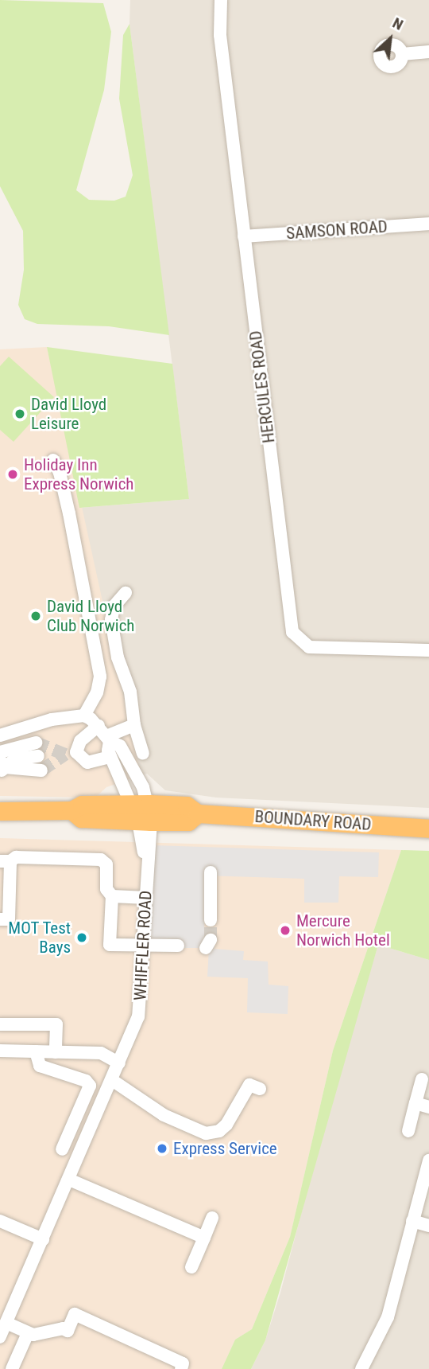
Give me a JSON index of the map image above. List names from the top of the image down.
{
  "streets": {
    "highway": ["BOUNDARY ROAD"],
    "street": ["SAMSON ROAD", "HERCULES ROAD", "WHIFFLER ROAD"]
  },
  "crossings": [
    ["SAMSON ROAD", "HERCULES ROAD"],
    ["BOUNDARY ROAD", "WHIFFLER ROAD"]
  ],
  "places": [
    "David Lloyd Leisure",
    "Holiday Inn Express Norwich",
    "David Lloyd Club Norwich",
    "Mercure Norwich Hotel",
    "MOT Test Bays",
    "Express Service"
  ],
  "north": "top right"
}
